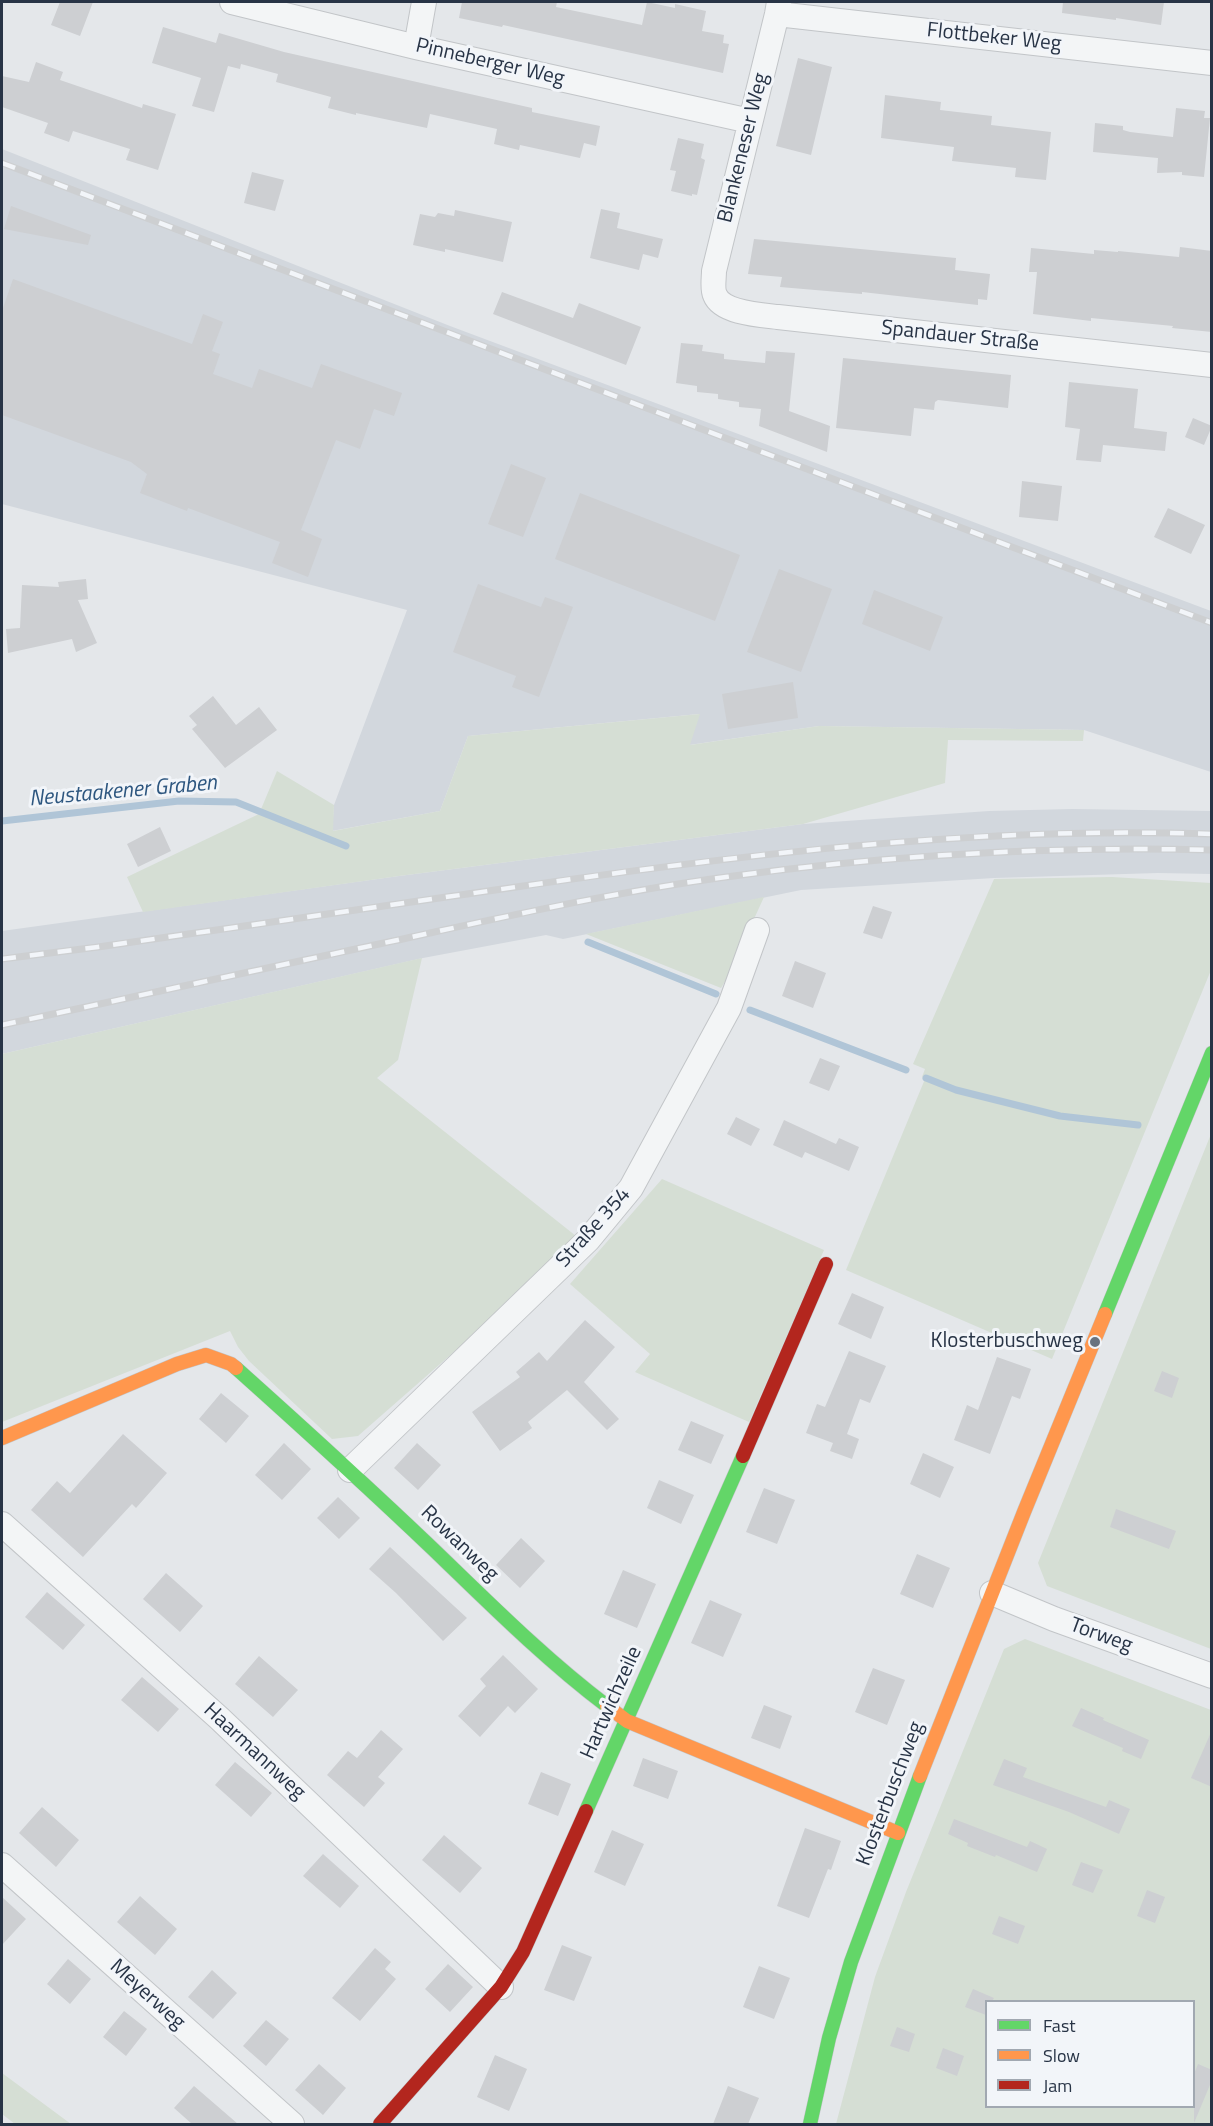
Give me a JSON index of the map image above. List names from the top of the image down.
{
  "streets": {
    "street": [
      "Flottbeker Weg",
      "Pinneberger Weg",
      "Blankeneser Weg",
      "Spandauer Straße",
      "Straße 354",
      "Rowanweg",
      "Torweg",
      "Hartwichzeile",
      "Haarmannweg",
      "Klosterbuschweg",
      "Meyerweg"
    ]
  },
  "crossings": [
    ["Flottbeker Weg", "Blankeneser Weg"],
    ["Pinneberger Weg", "Blankeneser Weg"],
    ["Blankeneser Weg", "Spandauer Straße"],
    ["Straße 354", "Rowanweg"],
    ["Rowanweg", "Hartwichzeile"],
    ["Rowanweg", "Klosterbuschweg"],
    ["Torweg", "Klosterbuschweg"],
    ["Hartwichzeile", "Haarmannweg"]
  ],
  "water": ["Neustaakener Graben"],
  "places": ["Klosterbuschweg"],
  "legend": ["Fast", "Slow", "Jam"]
}
